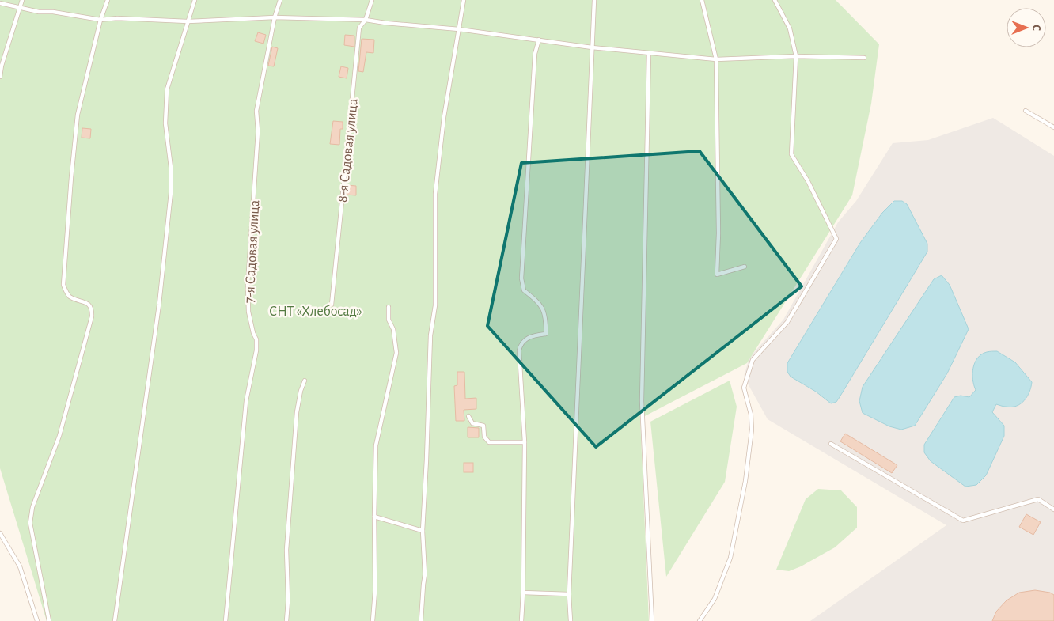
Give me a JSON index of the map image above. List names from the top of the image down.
{
  "streets": {
    "lane": ["8-я Садовая улица", "7-я Садовая улица"]
  },
  "parks": ["СНТ «Хлебосад»"],
  "north": "right"
}
